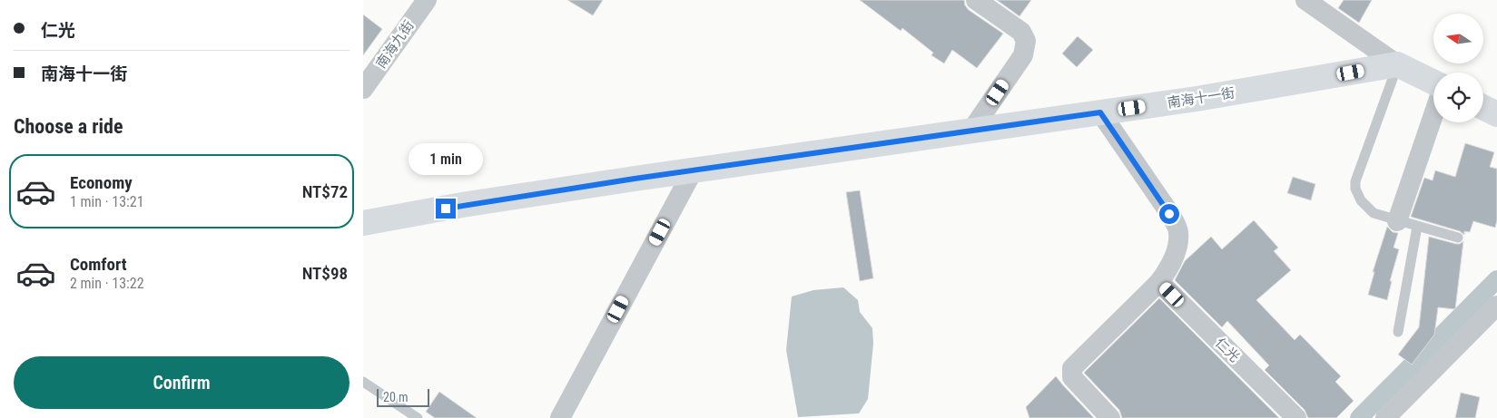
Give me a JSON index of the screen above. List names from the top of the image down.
{
  "streets": {
    "street": ["南海九街", "南海十一街", "仁光"]
  },
  "scale_bar": "20 m",
  "north": "left",
  "page": {
    "banner": ["仁光", "南海十一街"],
    "heading": "Choose a ride",
    "bubble": "1 min",
    "list": [
      {
        "name": "Economy",
        "note": "1 min · 13:21",
        "value": "NT$72"
      },
      {
        "name": "Comfort",
        "note": "2 min · 13:22",
        "value": "NT$98"
      }
    ],
    "buttons": "Confirm",
    "scale": "20 m"
  }
}
